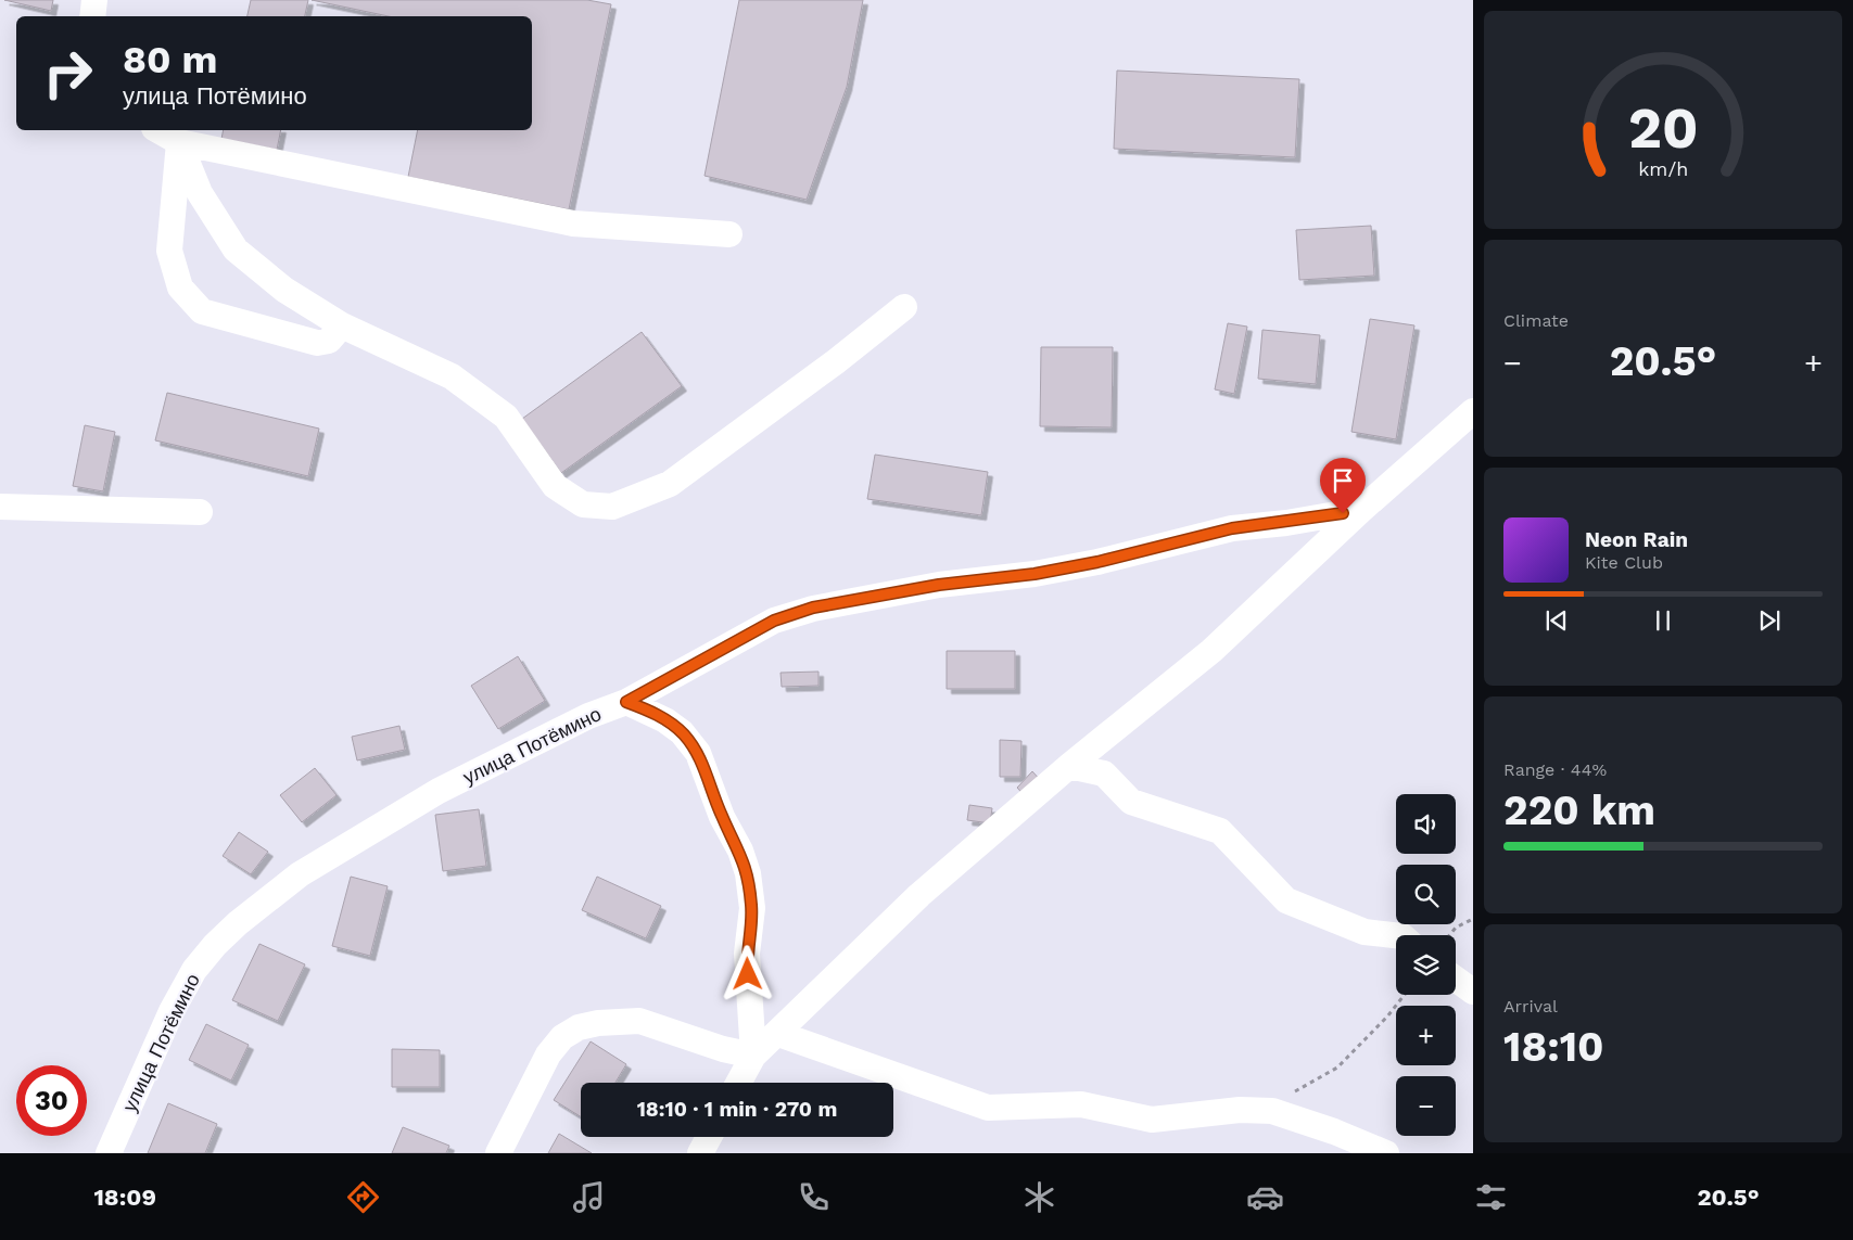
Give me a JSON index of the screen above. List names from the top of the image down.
{
  "streets": {
    "street": ["улица Потёмино"]
  },
  "page": {
    "turn": ["80 m", "улица Потёмино"],
    "tile": [
      "Climate",
      ["Range · 44%", "220 km"],
      ["Arrival", "18:10"]
    ],
    "heat": ["−", "20.5°", "+"],
    "song": ["Neon Rain", "Kite Club"],
    "map_buttons": ["+", "−"],
    "limit": "30",
    "trip": "18:10 · 1 min · 270 m",
    "tabs": ["18:09", "20.5°"],
    "gauge": ["20", "km/h"]
  }
}
